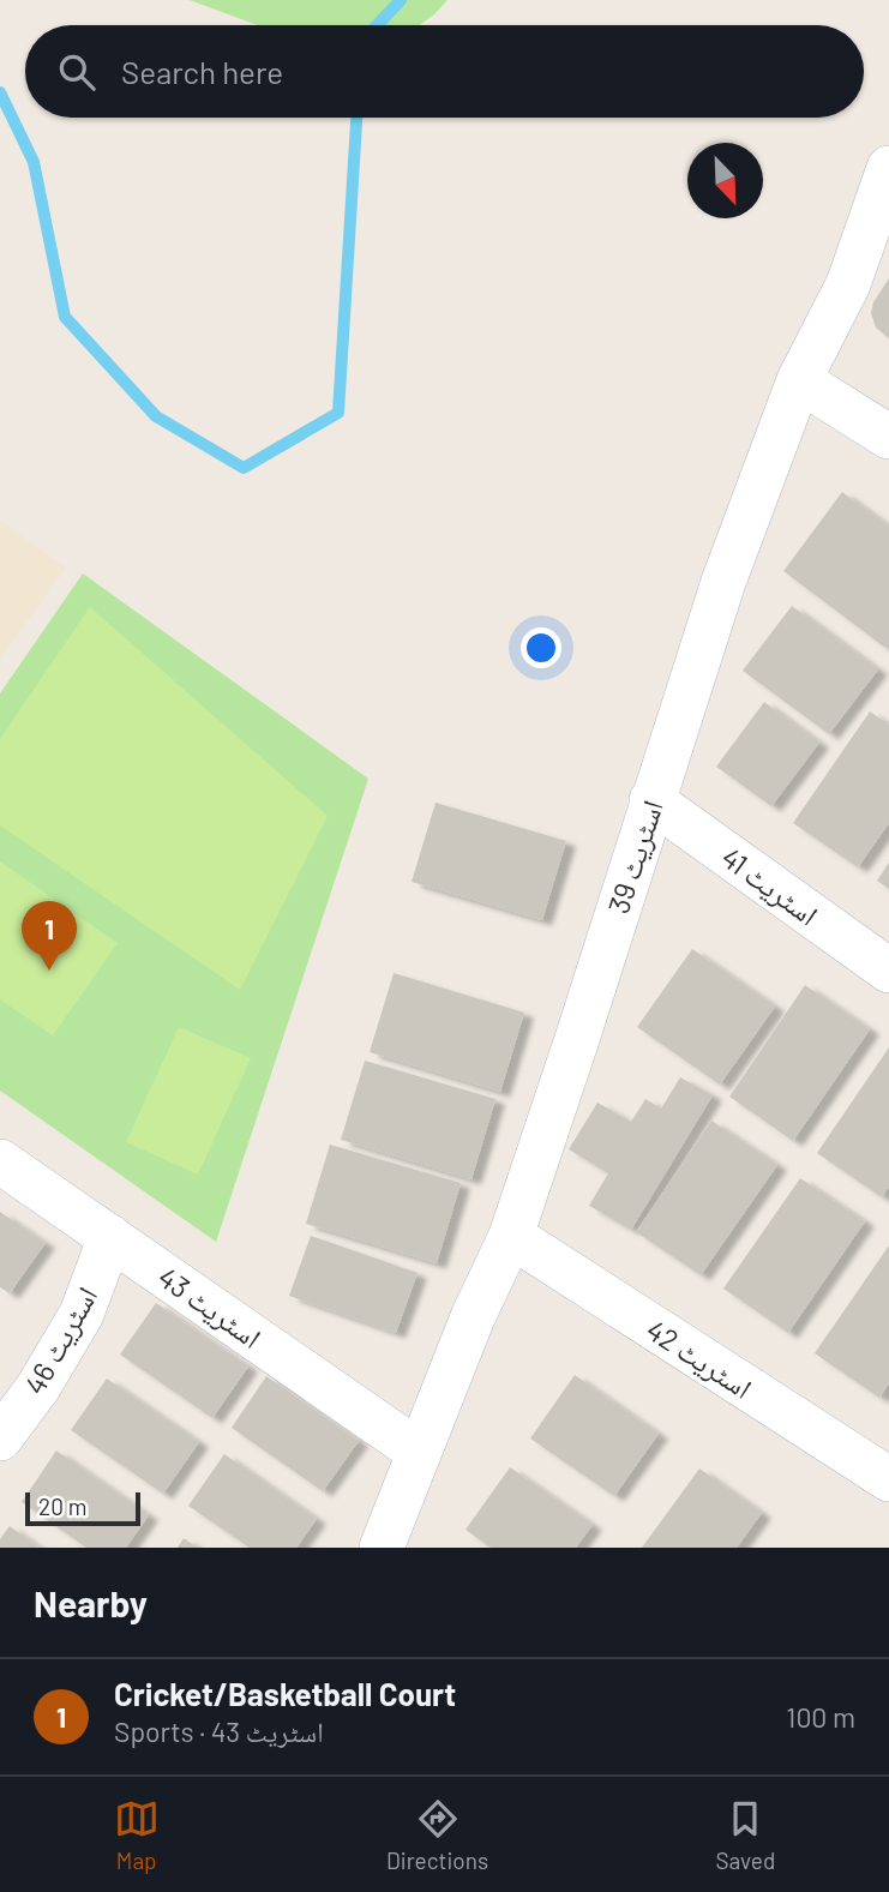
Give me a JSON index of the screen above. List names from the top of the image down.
{
  "streets": {
    "street": [
      "اسٹریٹ 39",
      "اسٹریٹ 41",
      "اسٹریٹ 43",
      "اسٹریٹ 46",
      "اسٹریٹ 42"
    ]
  },
  "crossings": [
    ["اسٹریٹ 39", "اسٹریٹ 41"],
    ["اسٹریٹ 39", "اسٹریٹ 43"],
    ["اسٹریٹ 39", "اسٹریٹ 42"],
    ["اسٹریٹ 43", "اسٹریٹ 46"]
  ],
  "scale_bar": "20 m",
  "north": "bottom right",
  "page": {
    "search": "Search here",
    "pins": "1",
    "scale": "20 m",
    "heading": "Nearby",
    "list": [
      {
        "mark": "1",
        "name": "Cricket/Basketball Court",
        "note": "Sports · اسٹریٹ 43",
        "value": "100 m"
      }
    ],
    "nav": ["Map", "Directions", "Saved"]
  }
}
